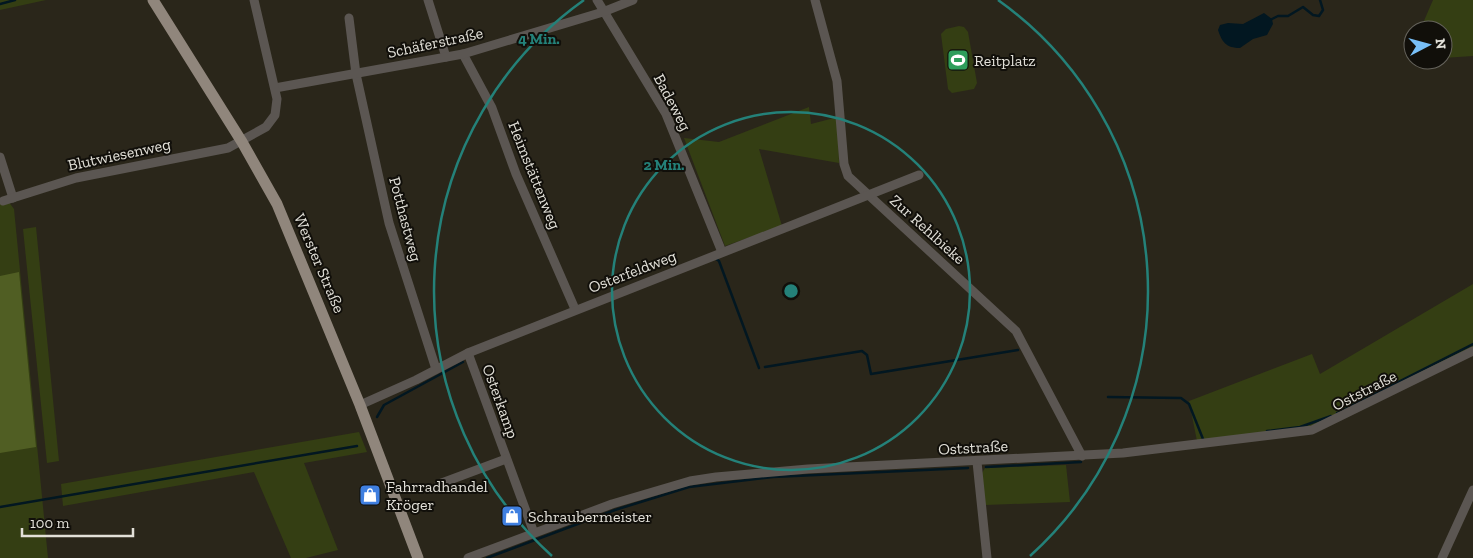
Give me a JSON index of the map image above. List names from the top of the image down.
{
  "streets": {
    "main road": ["Werster Straße"],
    "street": [
      "Schäferstraße",
      "Badeweg",
      "Blutwiesenweg",
      "Heimstättenweg",
      "Potthastweg",
      "Zur Rehlbieke",
      "Osterfeldweg",
      "Oststraße",
      "Osterkamp"
    ]
  },
  "crossings": [
    ["Schäferstraße", "Badeweg"],
    ["Schäferstraße", "Blutwiesenweg"],
    ["Schäferstraße", "Heimstättenweg"],
    ["Schäferstraße", "Potthastweg"],
    ["Badeweg", "Osterfeldweg"],
    ["Blutwiesenweg", "Werster Straße"],
    ["Heimstättenweg", "Osterfeldweg"],
    ["Potthastweg", "Osterfeldweg"],
    ["Zur Rehlbieke", "Osterfeldweg"],
    ["Zur Rehlbieke", "Oststraße"],
    ["Werster Straße", "Osterfeldweg"],
    ["Osterfeldweg", "Osterkamp"],
    ["Oststraße", "Osterkamp"]
  ],
  "places": {
    "sports": ["Reitplatz"],
    "shop": ["Fahrradhandel Kröger", "Schraubermeister"]
  },
  "scale_bar": "100 m",
  "north": "right",
  "rings": ["4 Min.", "2 Min."]
}
